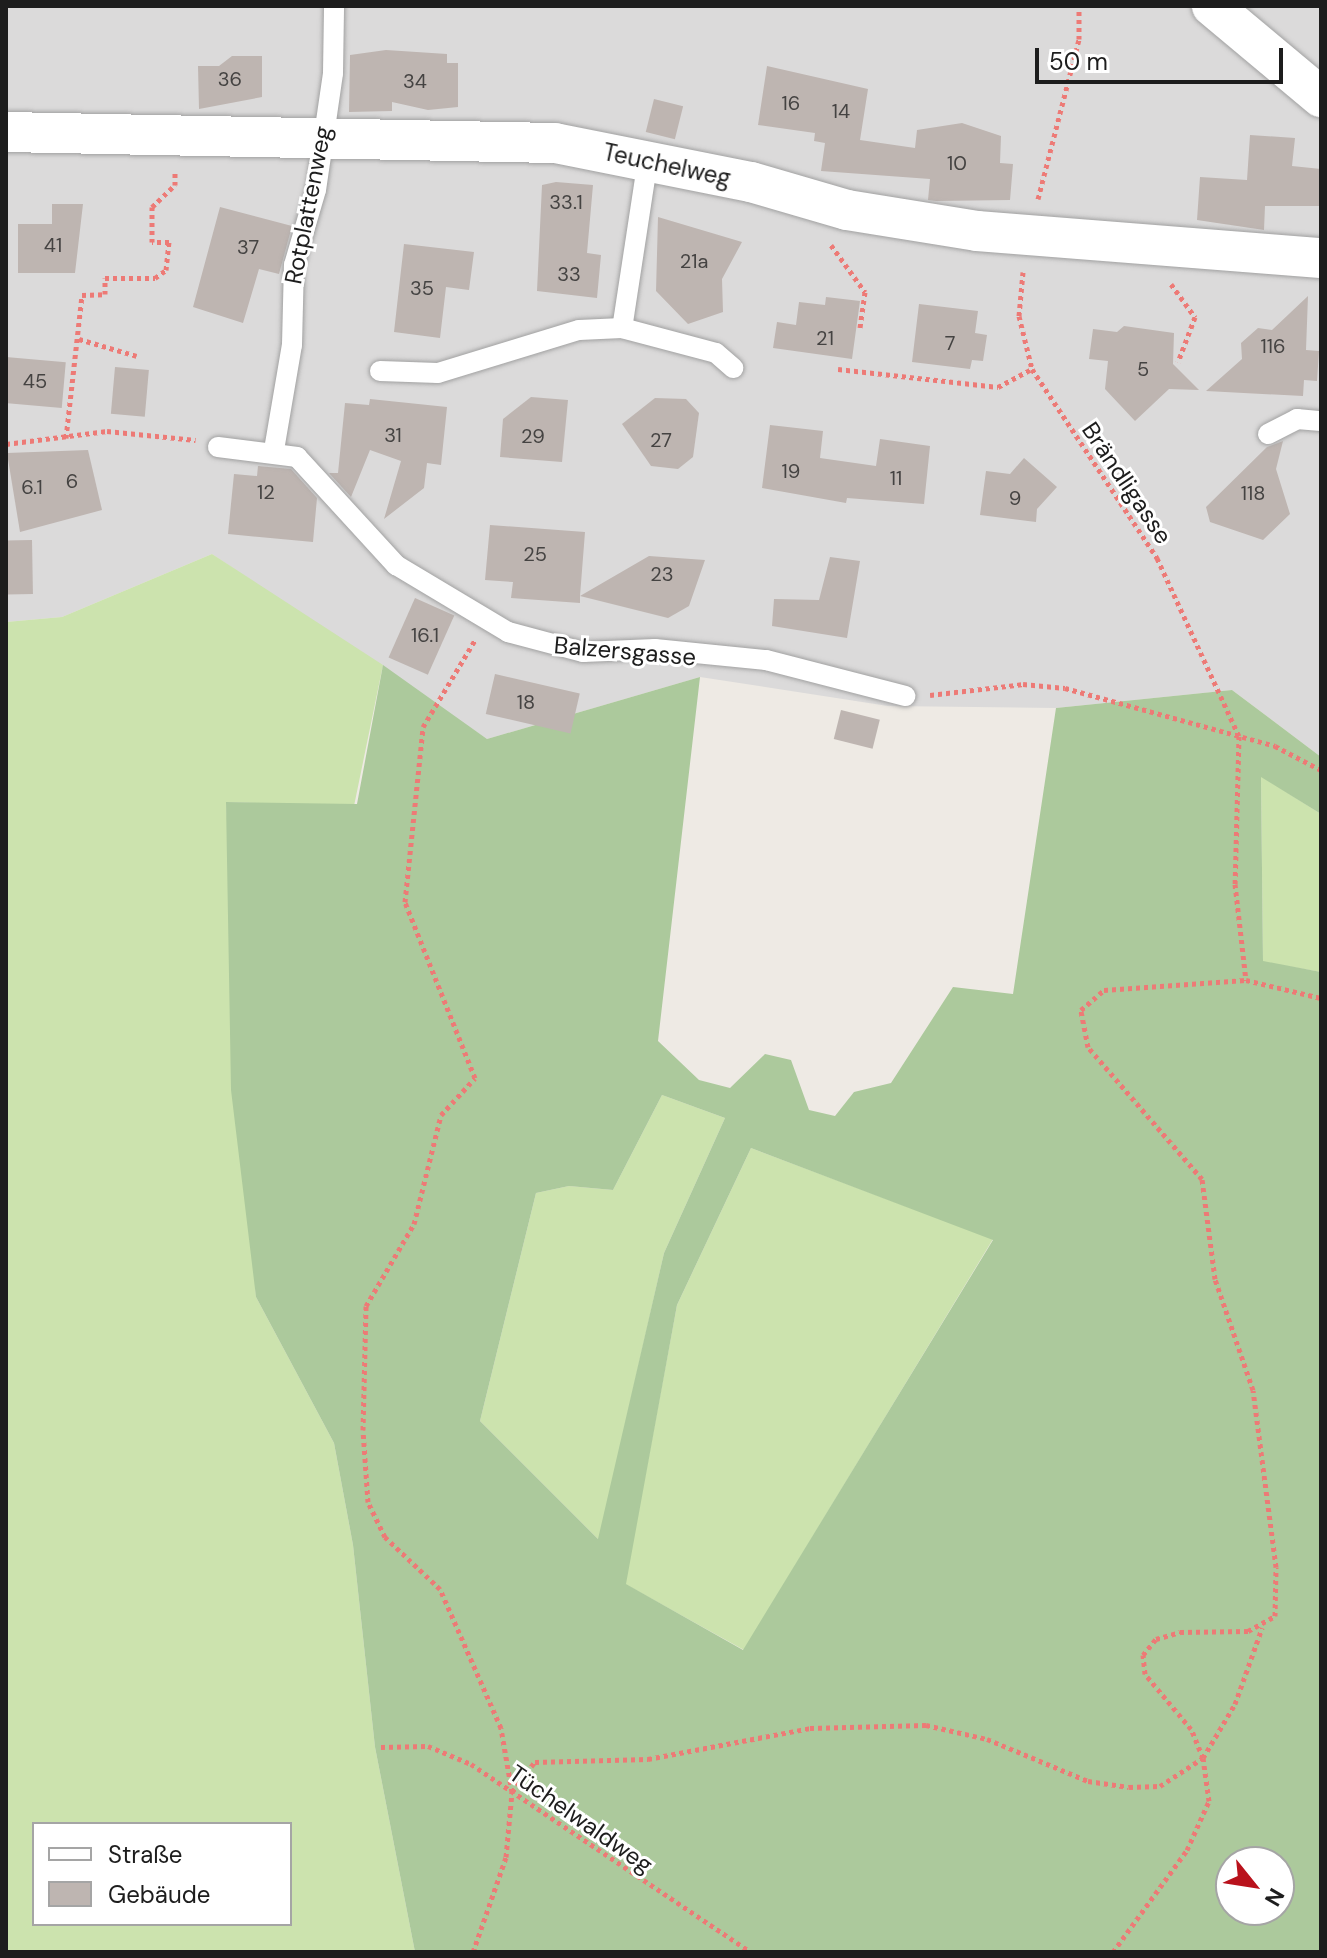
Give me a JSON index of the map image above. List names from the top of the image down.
{
  "streets": {
    "street": ["Teuchelweg"],
    "lane": ["Rotplattenweg", "Balzersgasse"],
    "path": ["Brändligasse", "Tüchelwaldweg"]
  },
  "crossings": [
    ["Teuchelweg", "Rotplattenweg"],
    ["Teuchelweg", "Brändligasse"],
    ["Rotplattenweg", "Balzersgasse"]
  ],
  "house_numbers": [
    "36",
    "34",
    "16",
    "14",
    "10",
    "33.1",
    "41",
    "37",
    "21a",
    "33",
    "35",
    "21",
    "7",
    "116",
    "5",
    "45",
    "31",
    "29",
    "27",
    "19",
    "11",
    "6",
    "6.1",
    "12",
    "118",
    "9",
    "25",
    "23",
    "16.1",
    "18"
  ],
  "legend": ["Straße", "Gebäude"],
  "scale_bar": "50 m",
  "north": "bottom right"
}
